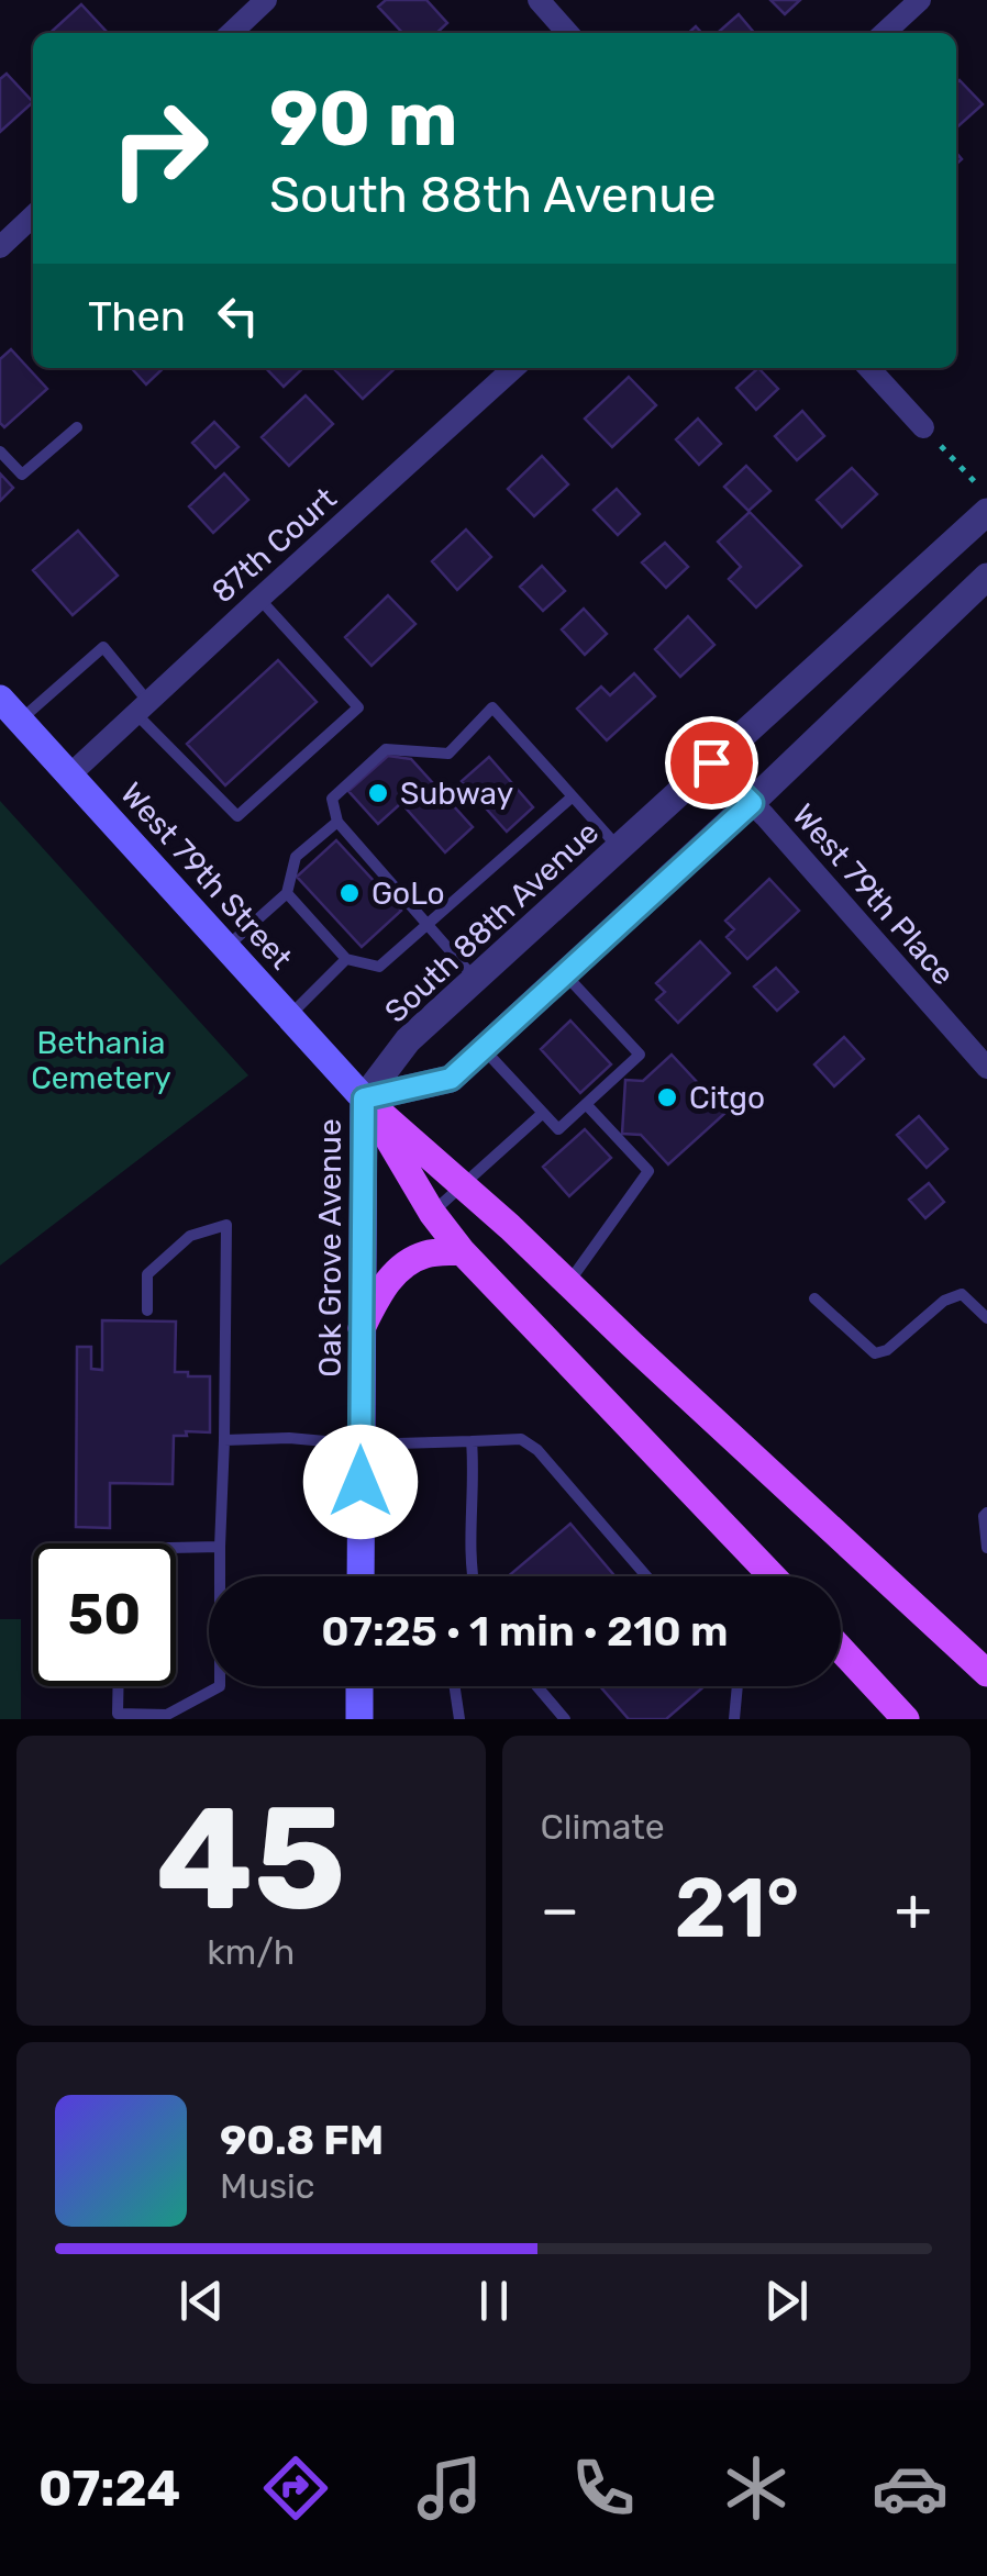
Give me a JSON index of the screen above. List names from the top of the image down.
{
  "streets": {
    "main road": ["West 79th Street", "Oak Grove Avenue"],
    "street": ["87th Court", "West 79th Place", "South 88th Avenue"]
  },
  "crossings": [
    ["87th Court", "West 79th Street"],
    ["West 79th Street", "South 88th Avenue"],
    ["West 79th Street", "Oak Grove Avenue"],
    ["West 79th Place", "South 88th Avenue"],
    ["South 88th Avenue", "Oak Grove Avenue"]
  ],
  "parks": ["Bethania Cemetery"],
  "places": ["Subway", "GoLo", "Citgo"],
  "page": {
    "turn": ["90 m", "South 88th Avenue"],
    "then": "Then",
    "limit": "50",
    "trip": "07:25 · 1 min · 210 m",
    "tile": [
      ["45", "km/h"],
      "Climate"
    ],
    "heat": ["−", "21°", "+"],
    "song": ["90.8 FM", "Music"],
    "tabs": "07:24"
  }
}
